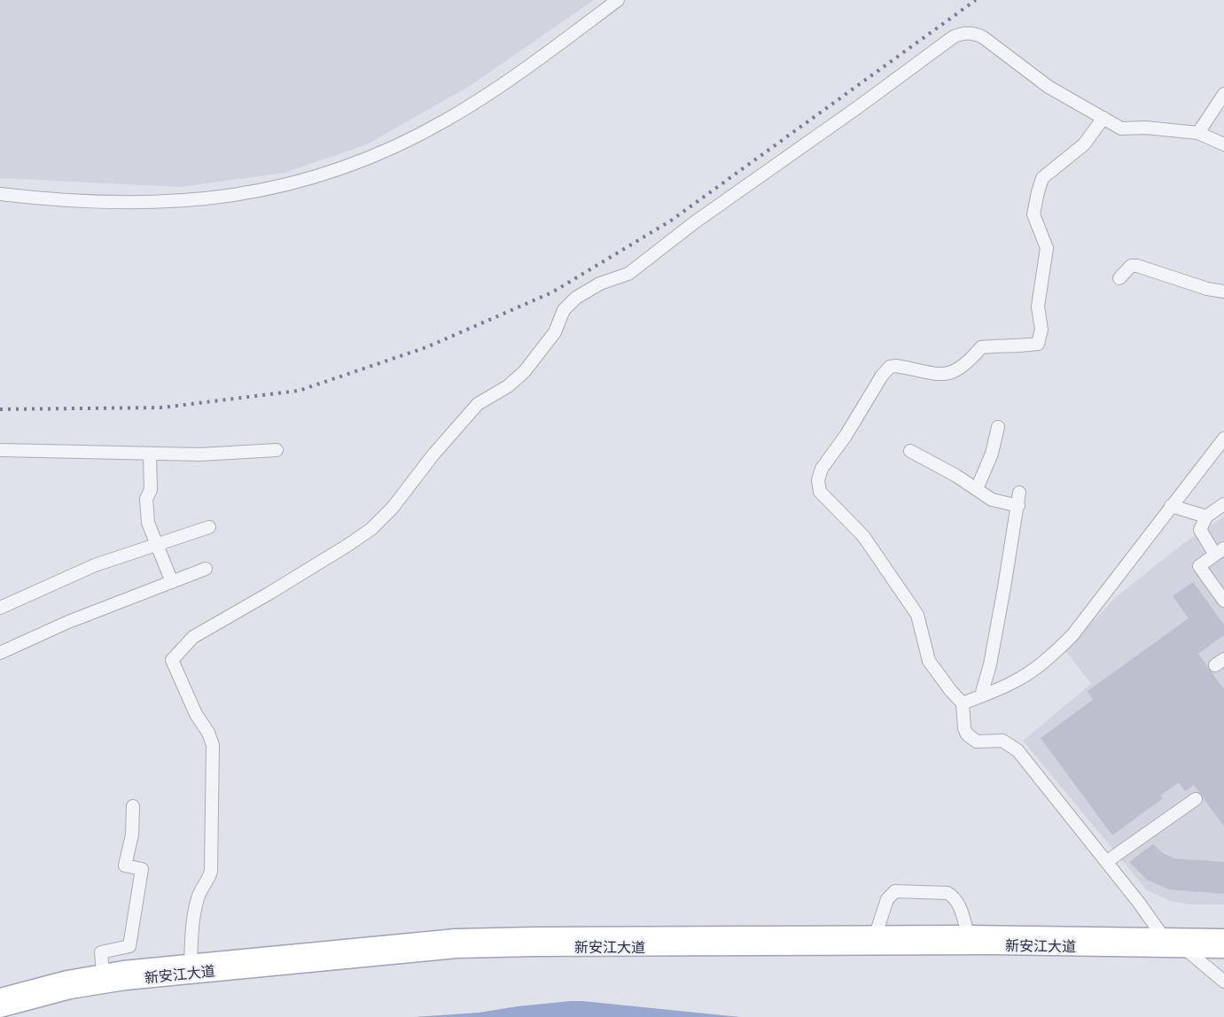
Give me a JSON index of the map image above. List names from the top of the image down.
{
  "streets": {
    "main road": ["新安江大道"]
  }
}
